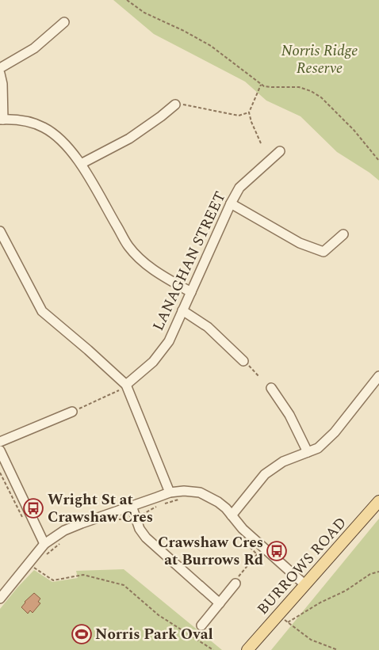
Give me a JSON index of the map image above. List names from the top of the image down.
{
  "streets": {
    "main road": ["BURROWS ROAD"],
    "street": ["LANAGHAN STREET"]
  },
  "parks": ["Norris Ridge Reserve"],
  "places": {
    "bus stop": ["Wright St at Crawshaw Cres", "Crawshaw Cres at Burrows Rd"],
    "sports": ["Norris Park Oval"]
  }
}
